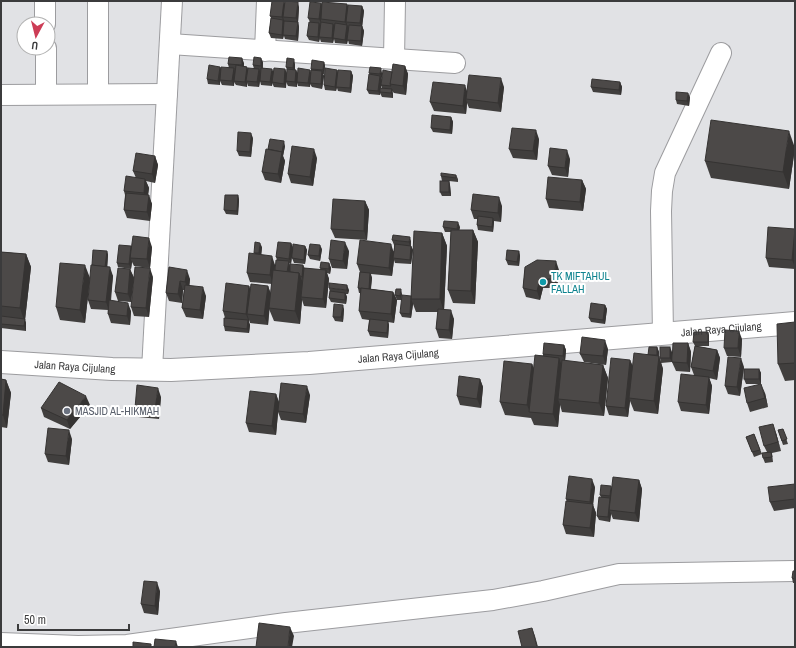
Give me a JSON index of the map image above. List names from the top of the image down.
{
  "streets": {
    "highway": ["Jalan Raya Cijulang"]
  },
  "places": ["TK MIFTAHUL FALLAH", "MASJID AL-HIKMAH"],
  "scale_bar": "50 m",
  "north": "bottom"
}
